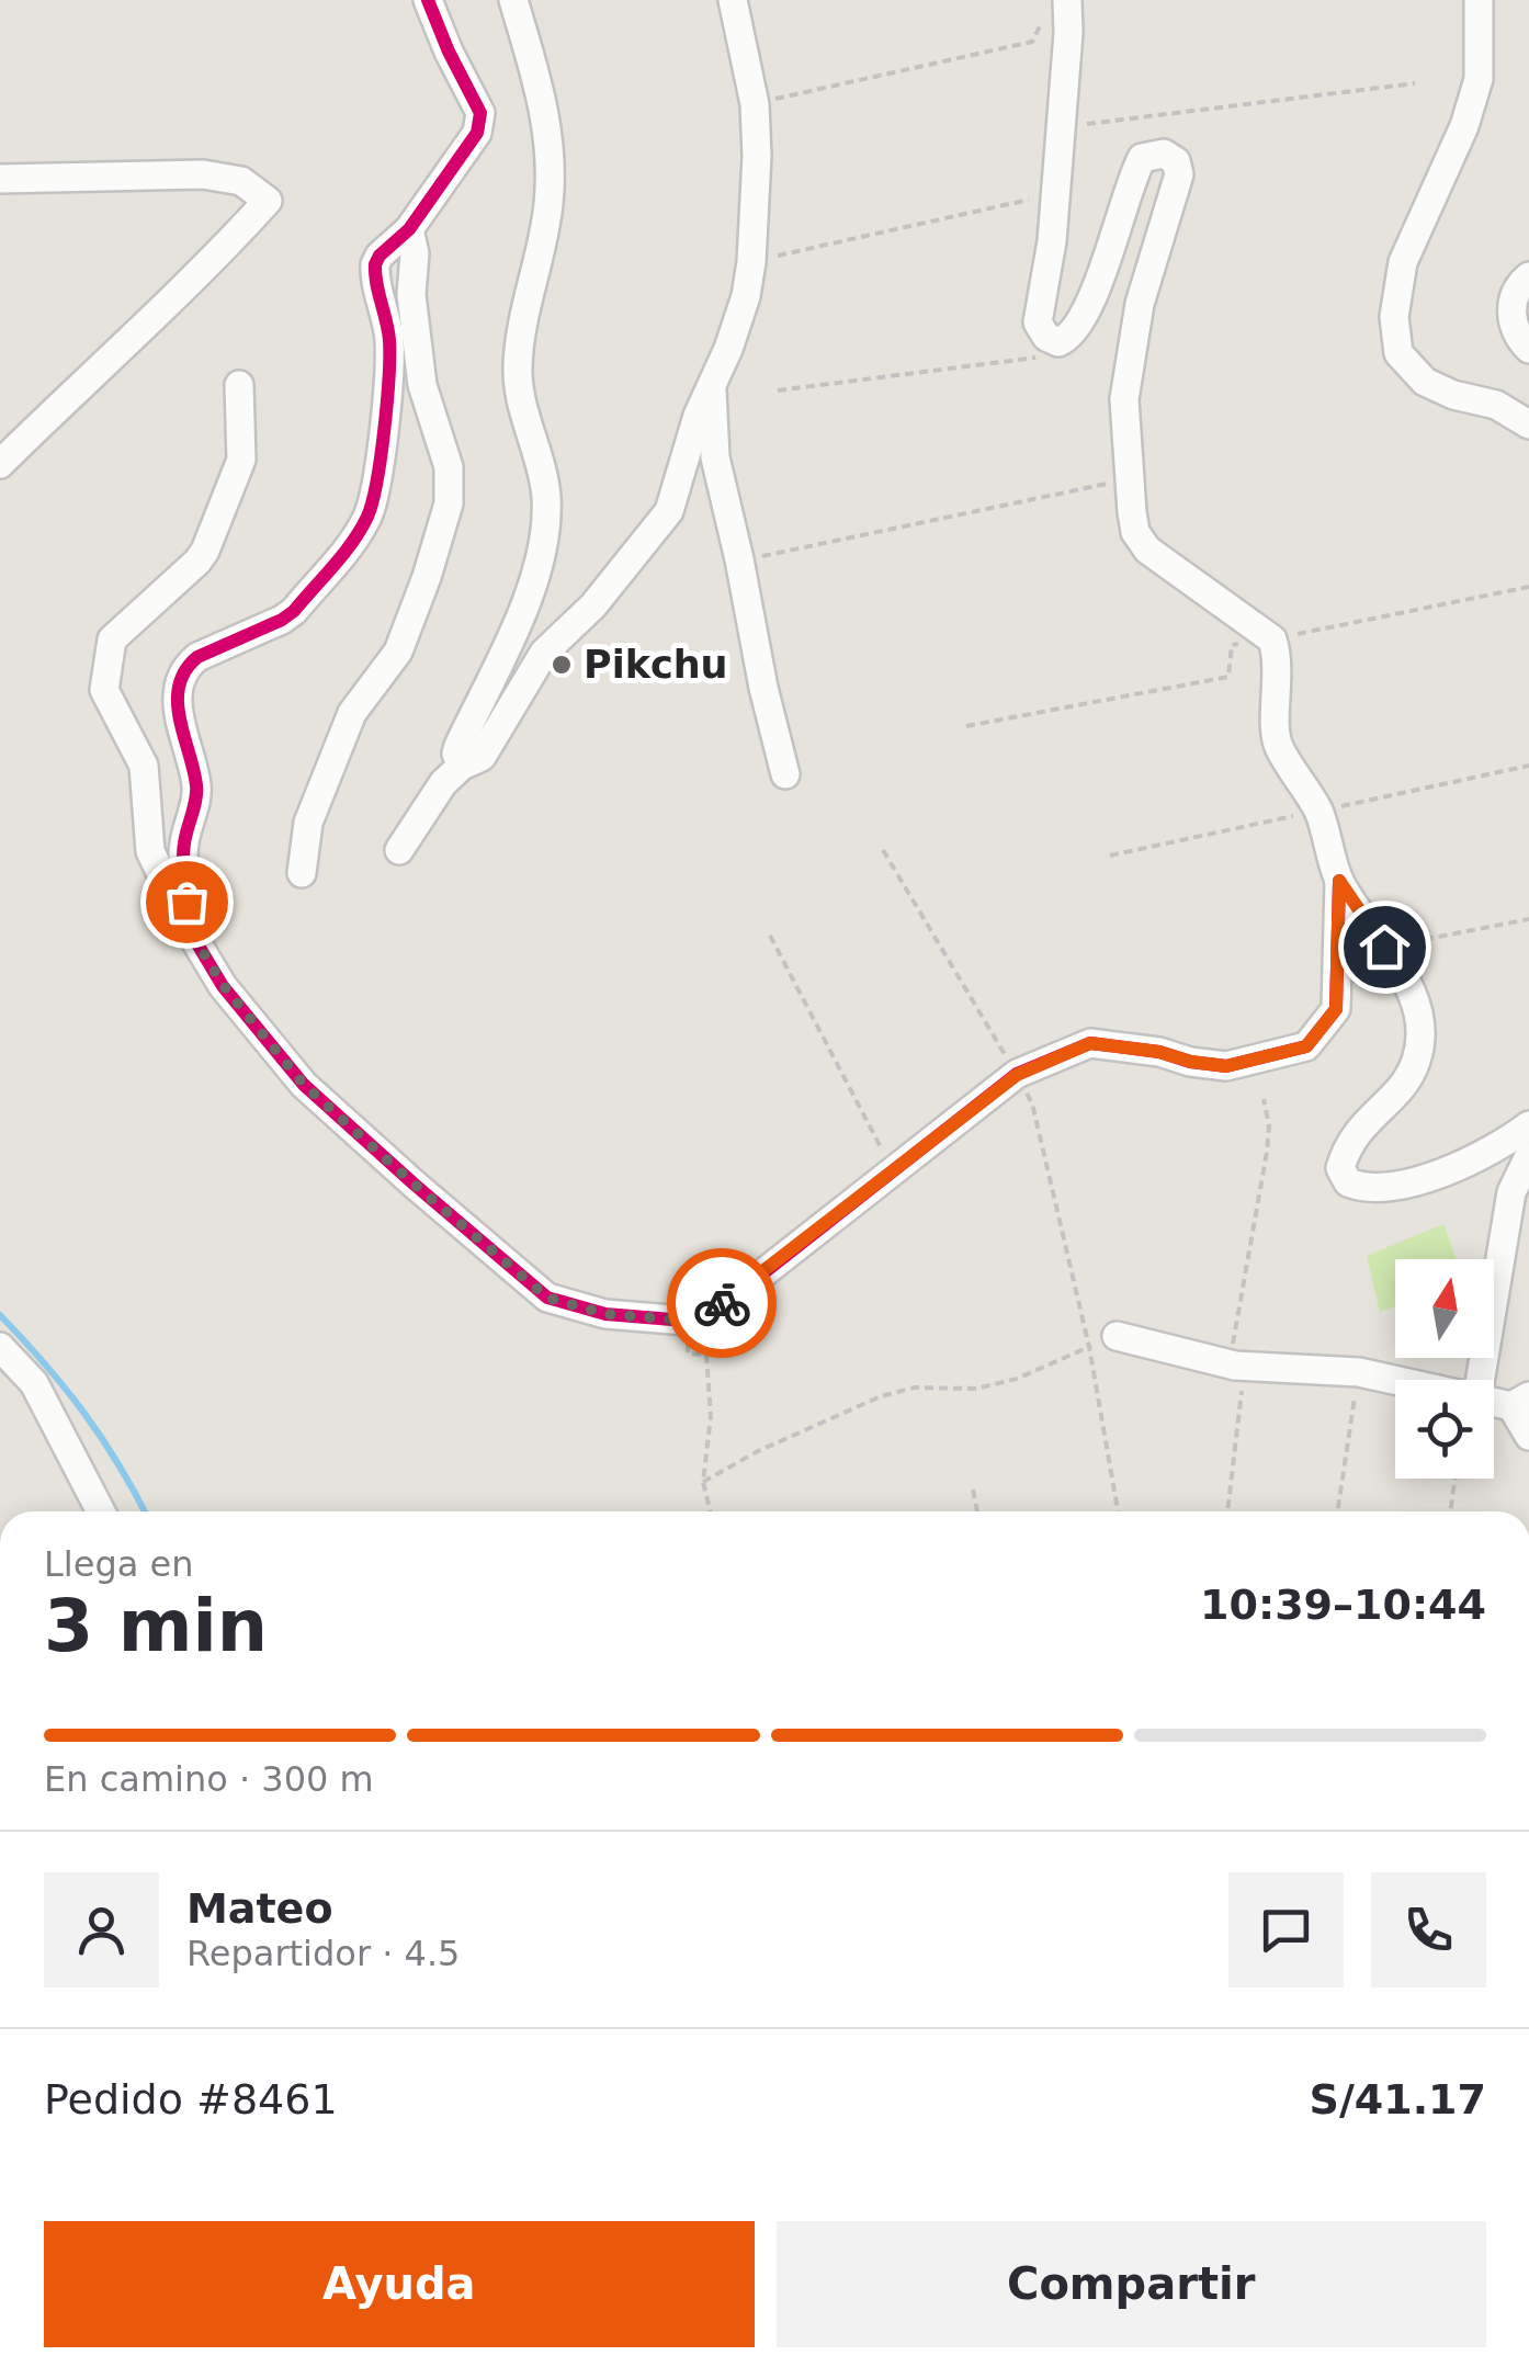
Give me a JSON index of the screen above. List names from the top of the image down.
{
  "places": ["Pikchu"],
  "north": "top",
  "page": {
    "heading": ["3 min", "Llega en", "10:39–10:44"],
    "panel": [
      "Mateo",
      "Repartidor · 4.5",
      "Pedido #8461",
      "S/41.17"
    ],
    "bar": "En camino · 300 m",
    "buttons": ["Ayuda", "Compartir"]
  }
}
